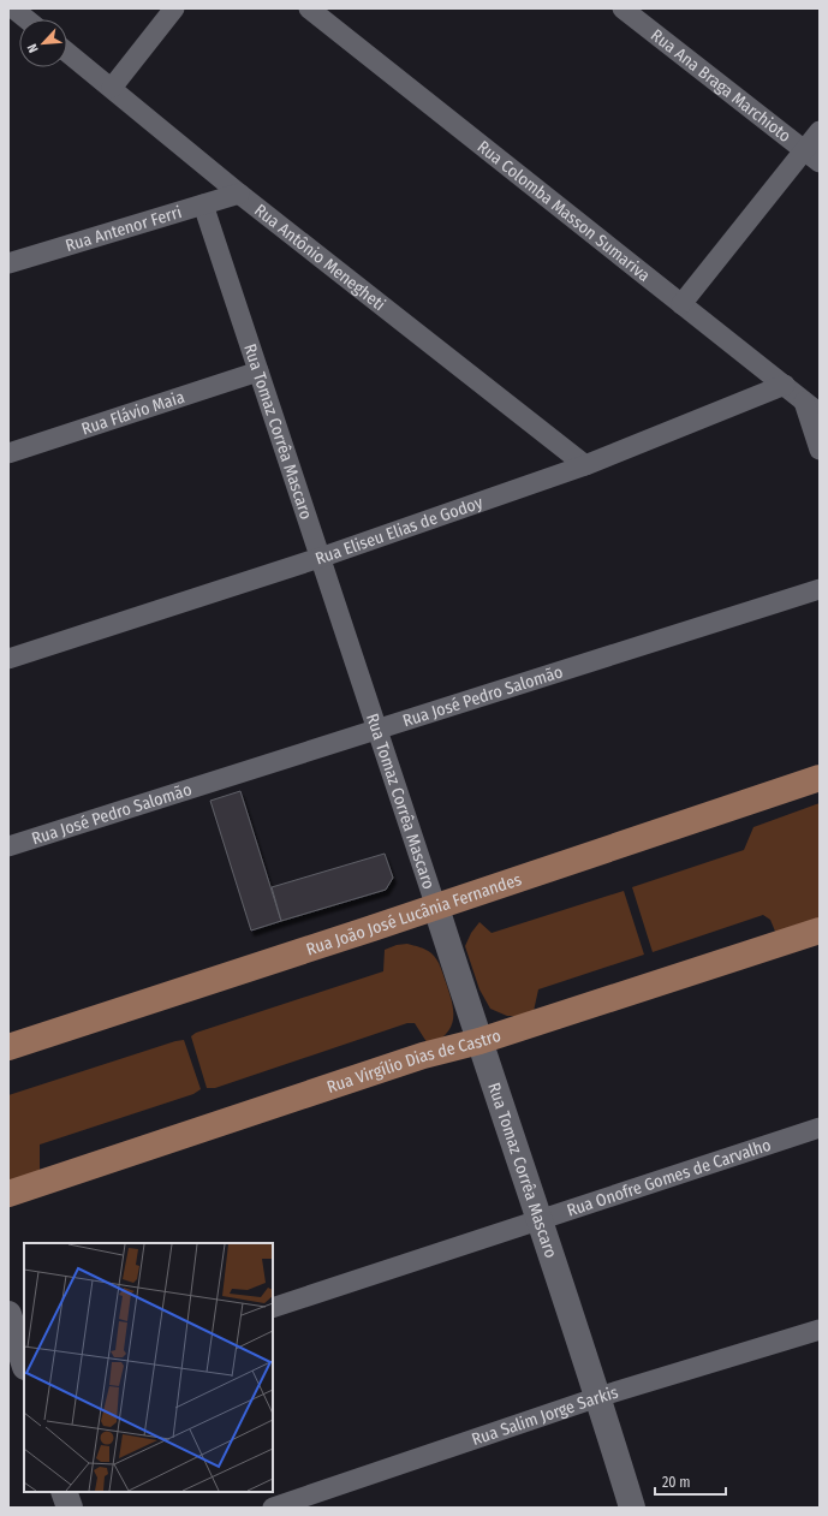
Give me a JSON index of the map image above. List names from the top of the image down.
{
  "streets": {
    "main road": ["Rua Tomaz Corrêa Mascaro", "Rua João José Lucânia Fernandes", "Rua Virgílio Dias de Castro"],
    "street": [
      "Rua Ana Braga Marchioto",
      "Rua Colomba Masson Sumariva",
      "Rua Antenor Ferri",
      "Rua Antônio Menegheti",
      "Rua Flávio Maia",
      "Rua Eliseu Elias de Godoy",
      "Rua José Pedro Salomão",
      "Rua Onofre Gomes de Carvalho",
      "Rua Salim Jorge Sarkis"
    ]
  },
  "crossings": [
    ["Rua Colomba Masson Sumariva", "Rua Eliseu Elias de Godoy"],
    ["Rua Antenor Ferri", "Rua Antônio Menegheti"],
    ["Rua Antenor Ferri", "Rua Tomaz Corrêa Mascaro"],
    ["Rua Antônio Menegheti", "Rua Eliseu Elias de Godoy"],
    ["Rua Flávio Maia", "Rua Tomaz Corrêa Mascaro"],
    ["Rua Tomaz Corrêa Mascaro", "Rua Eliseu Elias de Godoy"],
    ["Rua Tomaz Corrêa Mascaro", "Rua José Pedro Salomão"],
    ["Rua Tomaz Corrêa Mascaro", "Rua João José Lucânia Fernandes"],
    ["Rua Tomaz Corrêa Mascaro", "Rua Virgílio Dias de Castro"],
    ["Rua Tomaz Corrêa Mascaro", "Rua Onofre Gomes de Carvalho"],
    ["Rua Tomaz Corrêa Mascaro", "Rua Salim Jorge Sarkis"]
  ],
  "scale_bar": "20 m",
  "north": "bottom left"
}
